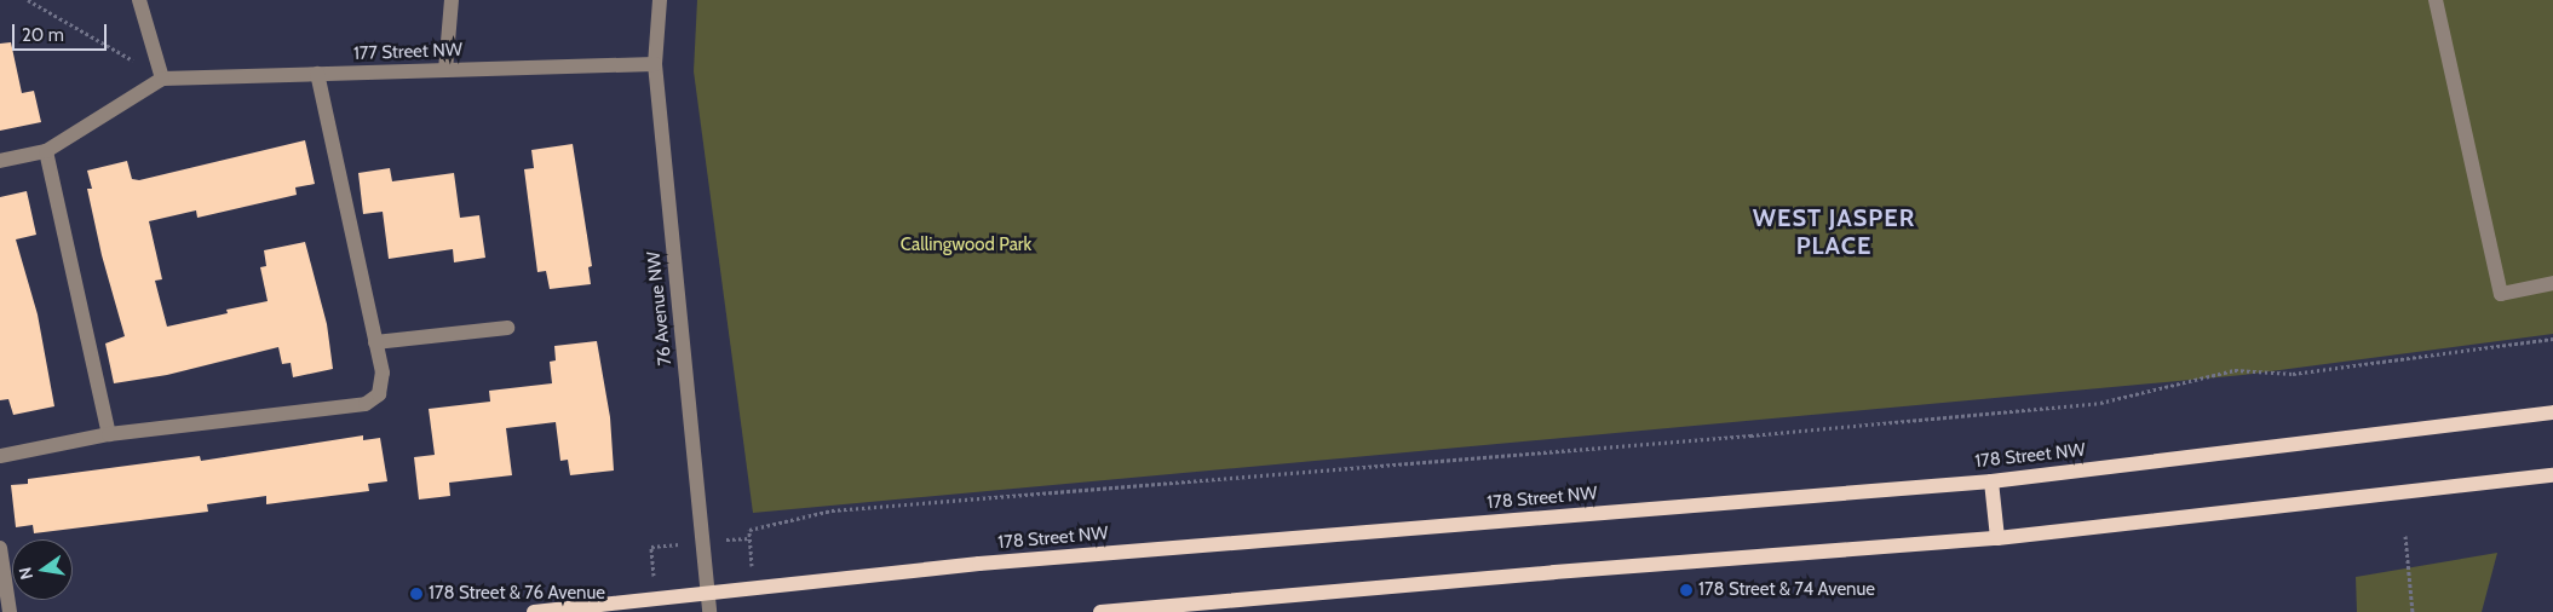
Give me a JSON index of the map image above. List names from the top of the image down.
{
  "streets": {
    "main road": ["178 Street NW"],
    "street": ["177 Street NW", "76 Avenue NW"]
  },
  "crossings": [
    ["177 Street NW", "76 Avenue NW"],
    ["76 Avenue NW", "178 Street NW"]
  ],
  "districts": ["WEST JASPER PLACE"],
  "parks": ["Callingwood Park"],
  "places": ["178 Street & 74 Avenue", "178 Street & 76 Avenue"],
  "scale_bar": "20 m",
  "north": "left"
}
